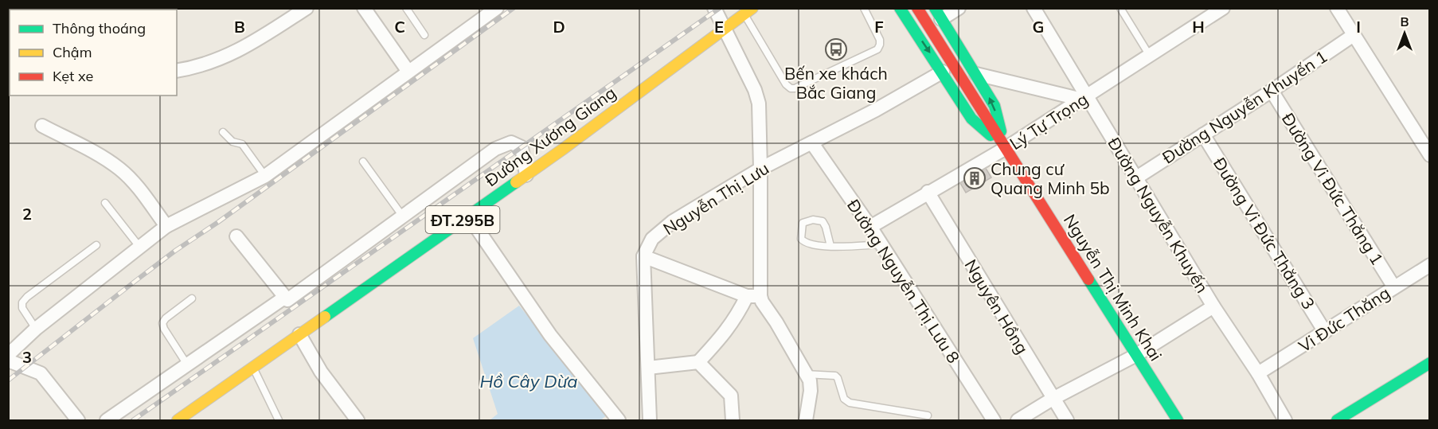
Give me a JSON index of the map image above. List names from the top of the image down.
{
  "streets": {
    "main road": ["Đường Xương Giang", "ĐT.295B", "Nguyễn Thị Minh Khai"],
    "street": [
      "Đường Nguyễn Khuyến 1",
      "Lý Tự Trọng",
      "Đường Vi Đức Thăng 1",
      "Nguyễn Thị Lưu",
      "Đường Nguyễn Khuyến",
      "Đường Vi Đức Thăng 3",
      "Đường Nguyễn Thị Lưu 8",
      "Nguyên Hồng",
      "Vi Đức Thăng"
    ]
  },
  "crossings": [
    ["Đường Nguyễn Khuyến 1", "Đường Vi Đức Thăng 1"],
    ["Đường Nguyễn Khuyến 1", "Đường Nguyễn Khuyến"],
    ["Đường Nguyễn Khuyến 1", "Đường Vi Đức Thăng 3"],
    ["Lý Tự Trọng", "Đường Nguyễn Khuyến"],
    ["Lý Tự Trọng", "Đường Nguyễn Thị Lưu 8"],
    ["Lý Tự Trọng", "Nguyễn Thị Minh Khai"],
    ["Lý Tự Trọng", "Nguyên Hồng"],
    ["Đường Vi Đức Thăng 1", "Vi Đức Thăng"],
    ["Nguyễn Thị Lưu", "Đường Nguyễn Thị Lưu 8"],
    ["Đường Nguyễn Khuyến", "Vi Đức Thăng"],
    ["Đường Vi Đức Thăng 3", "Vi Đức Thăng"]
  ],
  "water": ["Hồ Cây Dừa"],
  "places": {
    "bus stop": ["Bến xe khách Bắc Giang"],
    "building": ["Chung cư Quang Minh 5b"]
  },
  "legend": ["Thông thoáng", "Chậm", "Kẹt xe"],
  "north": "top",
  "grid": {
    "columns": [
      "B",
      "C",
      "D",
      "E",
      "F",
      "G",
      "H",
      "I"
    ],
    "rows": ["2", "3"]
  }
}
